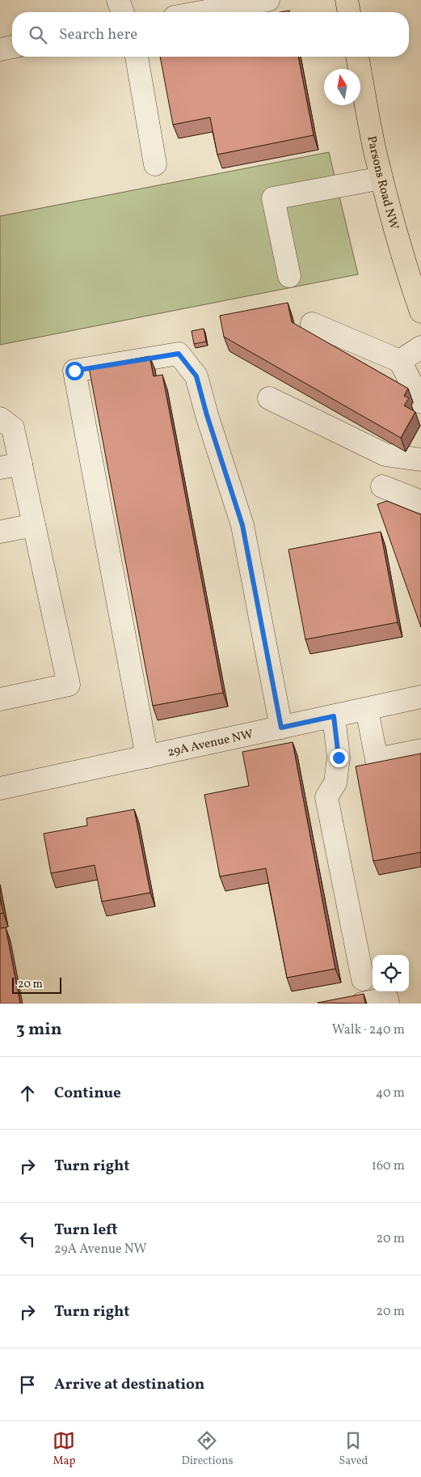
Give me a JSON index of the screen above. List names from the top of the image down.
{
  "streets": {
    "main road": ["Parsons Road NW"],
    "street": ["29A Avenue NW"]
  },
  "scale_bar": "20 m",
  "north": "top",
  "page": {
    "search": "Search here",
    "scale": "20 m",
    "heading": ["3 min", "Walk · 240 m"],
    "list": [
      ["Continue", "40 m"],
      ["Turn right", "160 m"],
      ["Turn left", "29A Avenue NW", "20 m"],
      ["Turn right", "20 m"],
      "Arrive at destination"
    ],
    "nav": ["Map", "Directions", "Saved"]
  }
}
